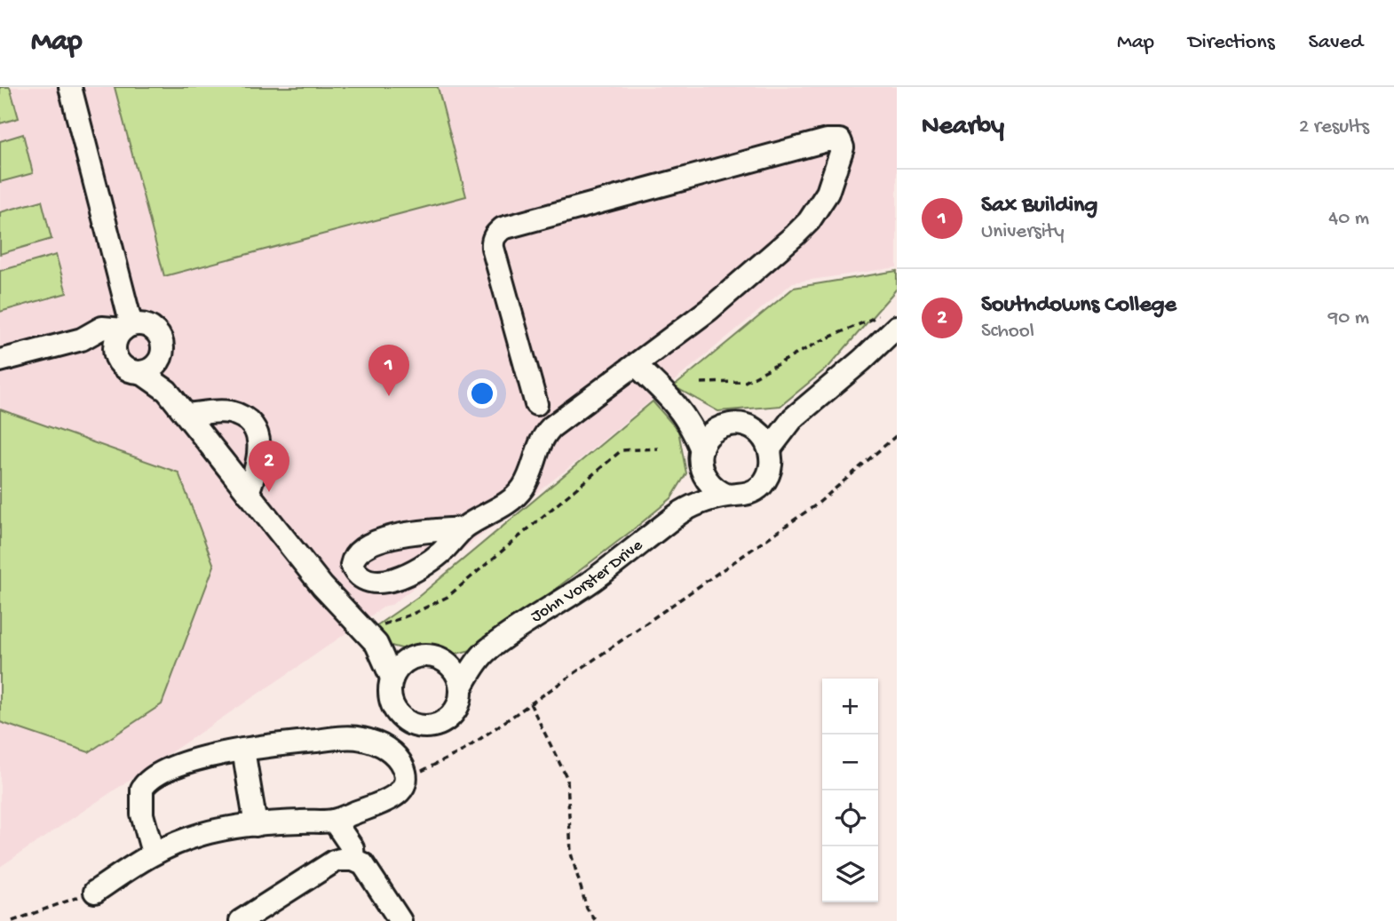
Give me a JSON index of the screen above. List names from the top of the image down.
{
  "streets": {
    "street": ["John Vorster Drive"]
  },
  "page": {
    "header": "Map",
    "nav": ["Map", "Directions", "Saved"],
    "heading": ["Nearby", "2 results"],
    "list": [
      {
        "mark": "1",
        "name": "Sax Building",
        "note": "University",
        "value": "40 m"
      },
      {
        "mark": "2",
        "name": "Southdowns College",
        "note": "School",
        "value": "90 m"
      }
    ],
    "pins": ["1", "2"],
    "map_buttons": ["+", "−"]
  }
}
